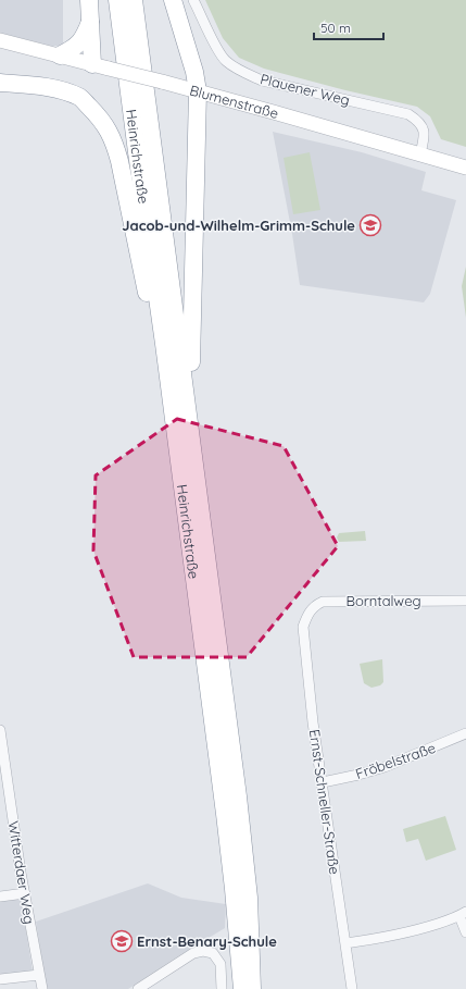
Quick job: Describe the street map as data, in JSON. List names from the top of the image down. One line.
{"streets":{"highway":["Heinrichstraße"],"street":["Plauener Weg","Blumenstraße","Borntalweg","Fröbelstraße","Ernst-Schneller-Straße","Witterdaer Weg"]},"crossings":[["Plauener Weg","Blumenstraße"],["Borntalweg","Ernst-Schneller-Straße"],["Fröbelstraße","Ernst-Schneller-Straße"]],"places":{"school or university":["Jacob-und-Wilhelm-Grimm-Schule","Ernst-Benary-Schule"]},"scale_bar":"50 m"}
